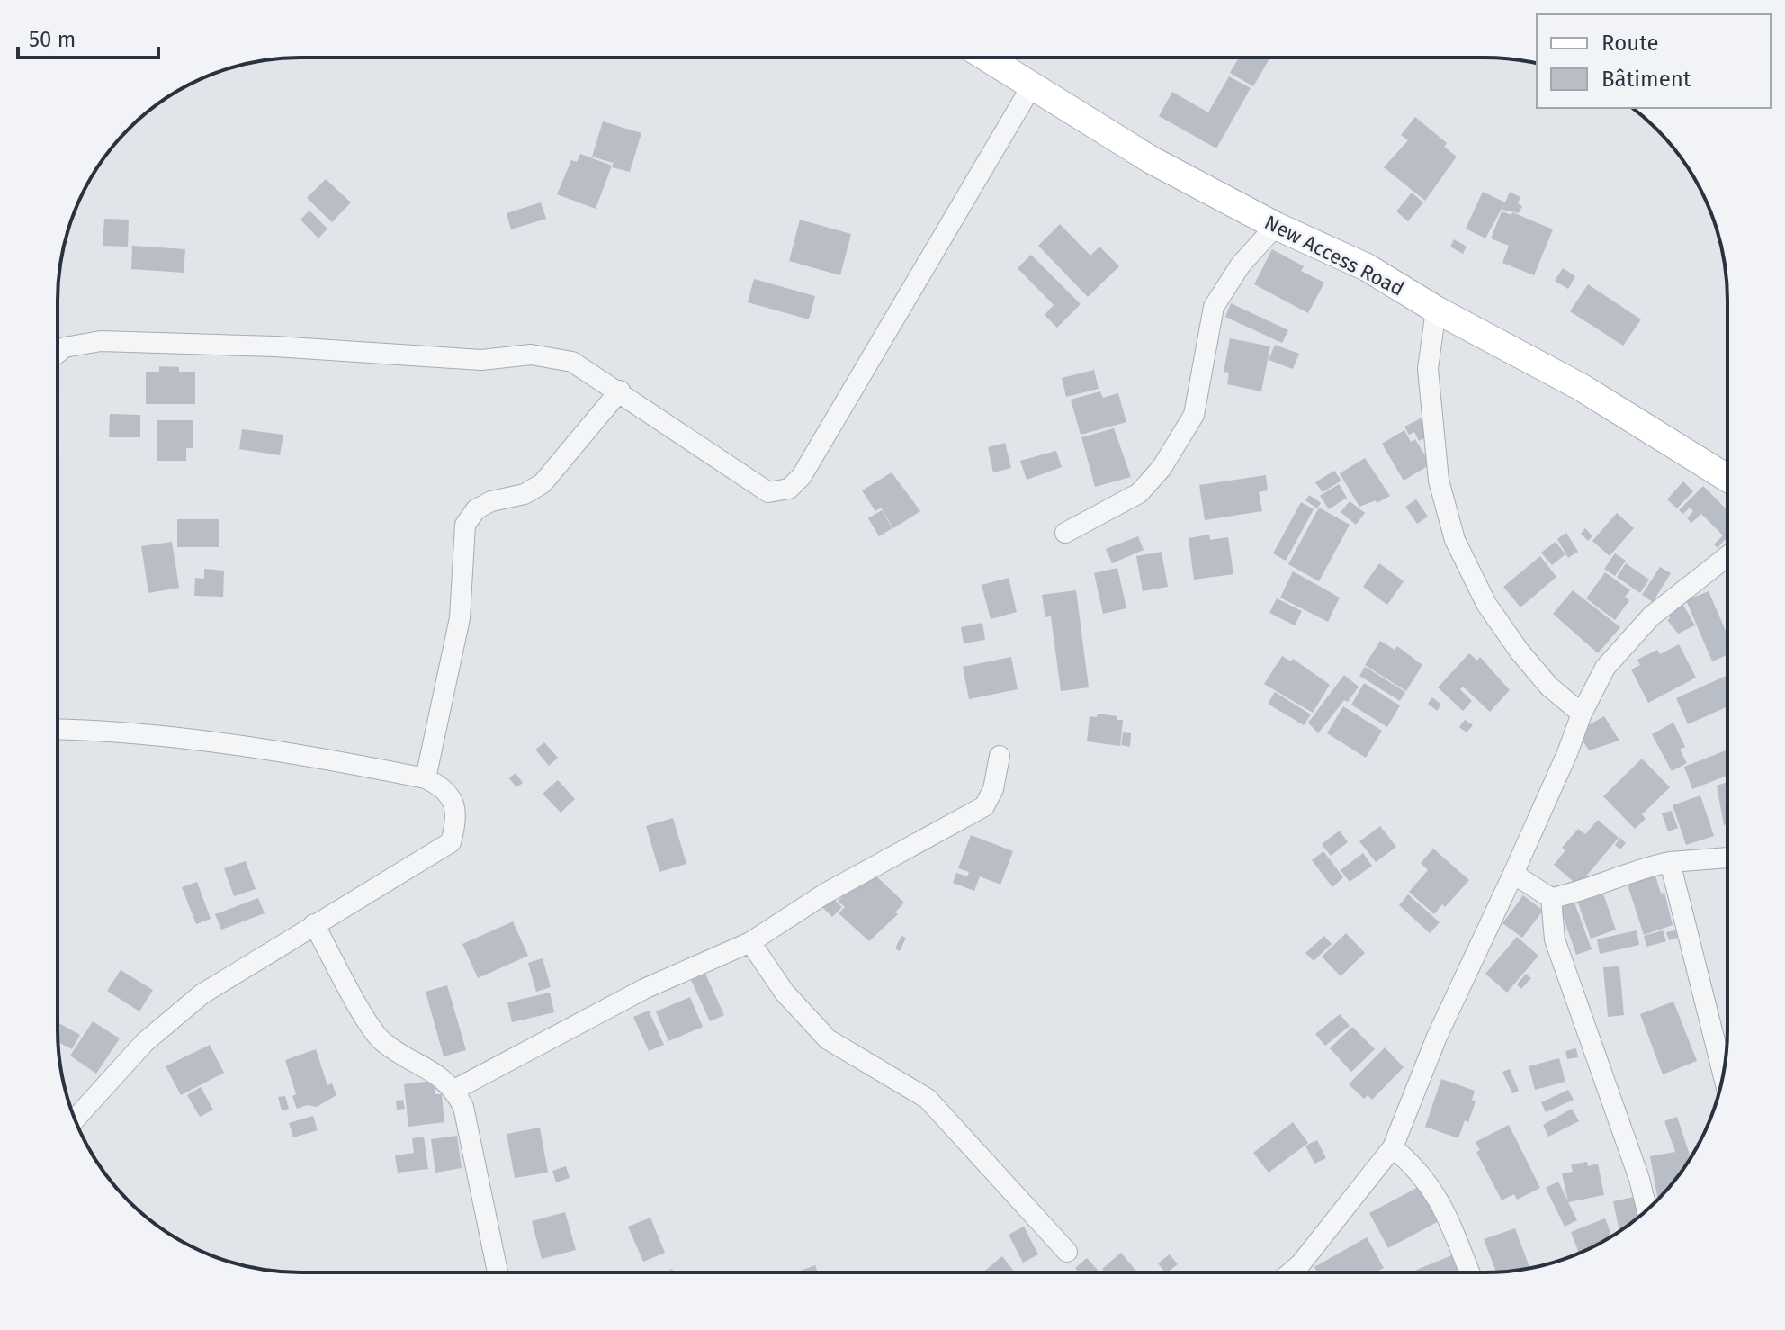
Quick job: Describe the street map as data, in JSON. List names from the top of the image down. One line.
{"streets":{"main road":["New Access Road"]},"legend":["Route","Bâtiment"],"scale_bar":"50 m"}
